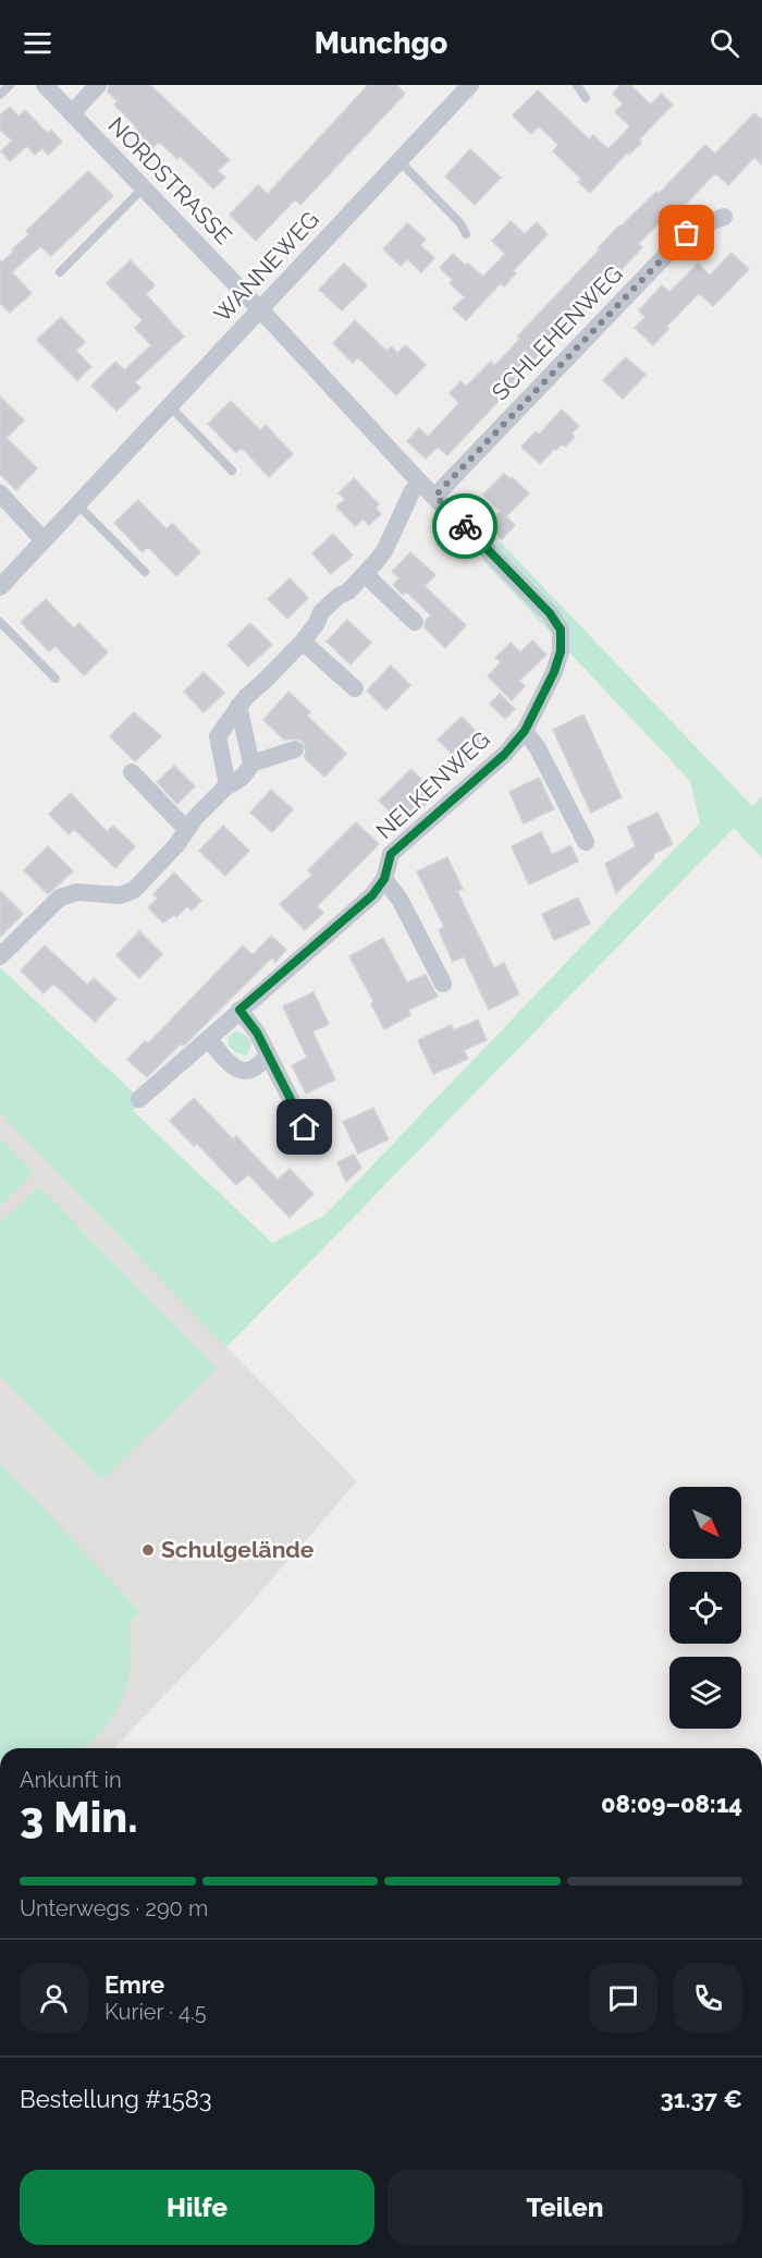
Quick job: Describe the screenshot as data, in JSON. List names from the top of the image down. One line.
{"streets":{"street":["NORDSTRASSE","WANNEWEG","SCHLEHENWEG","NELKENWEG"]},"crossings":[["NORDSTRASSE","WANNEWEG"],["NORDSTRASSE","SCHLEHENWEG"],["NORDSTRASSE","NELKENWEG"]],"places":["Schulgelände"],"north":"bottom right","page":{"header":"Munchgo","heading":["3 Min.","Ankunft in","08:09–08:14"],"panel":["Emre","Kurier · 4.5","Bestellung #1583","31.37 €"],"bar":"Unterwegs · 290 m","buttons":["Hilfe","Teilen"]}}
